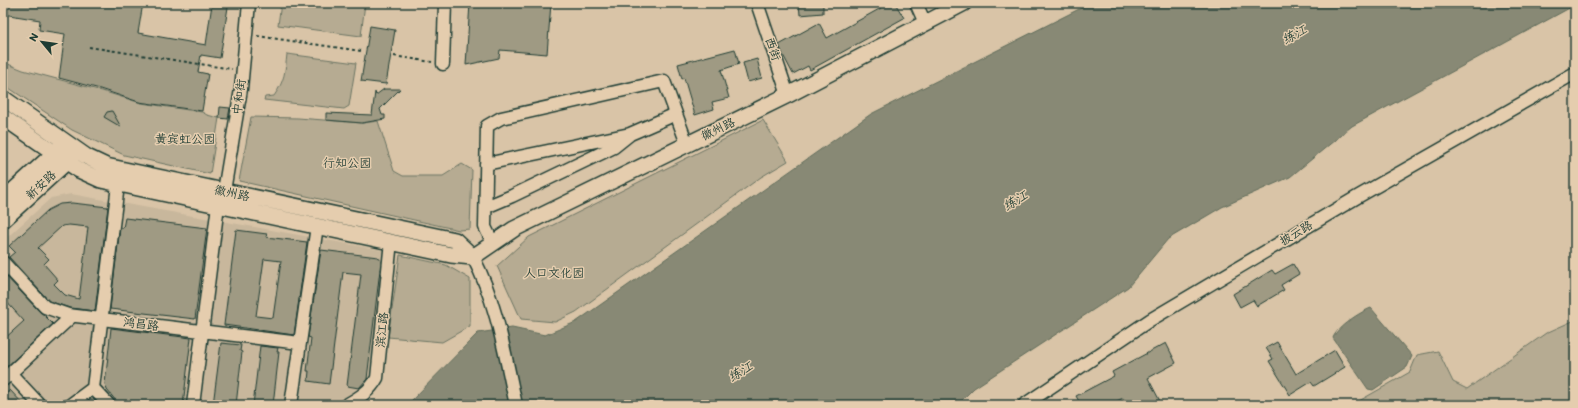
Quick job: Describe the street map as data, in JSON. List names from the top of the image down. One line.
{"streets":{"main road":["徽州路","新安路"],"street":["西街","中和街","披云路","鸿昌路","滨江路"]},"crossings":[["西街","徽州路"],["中和街","徽州路"],["徽州路","新安路"],["徽州路","滨江路"]],"water":["练江"],"parks":["黄宾虹公园","行知公园","人口文化园"],"north":"top left"}
